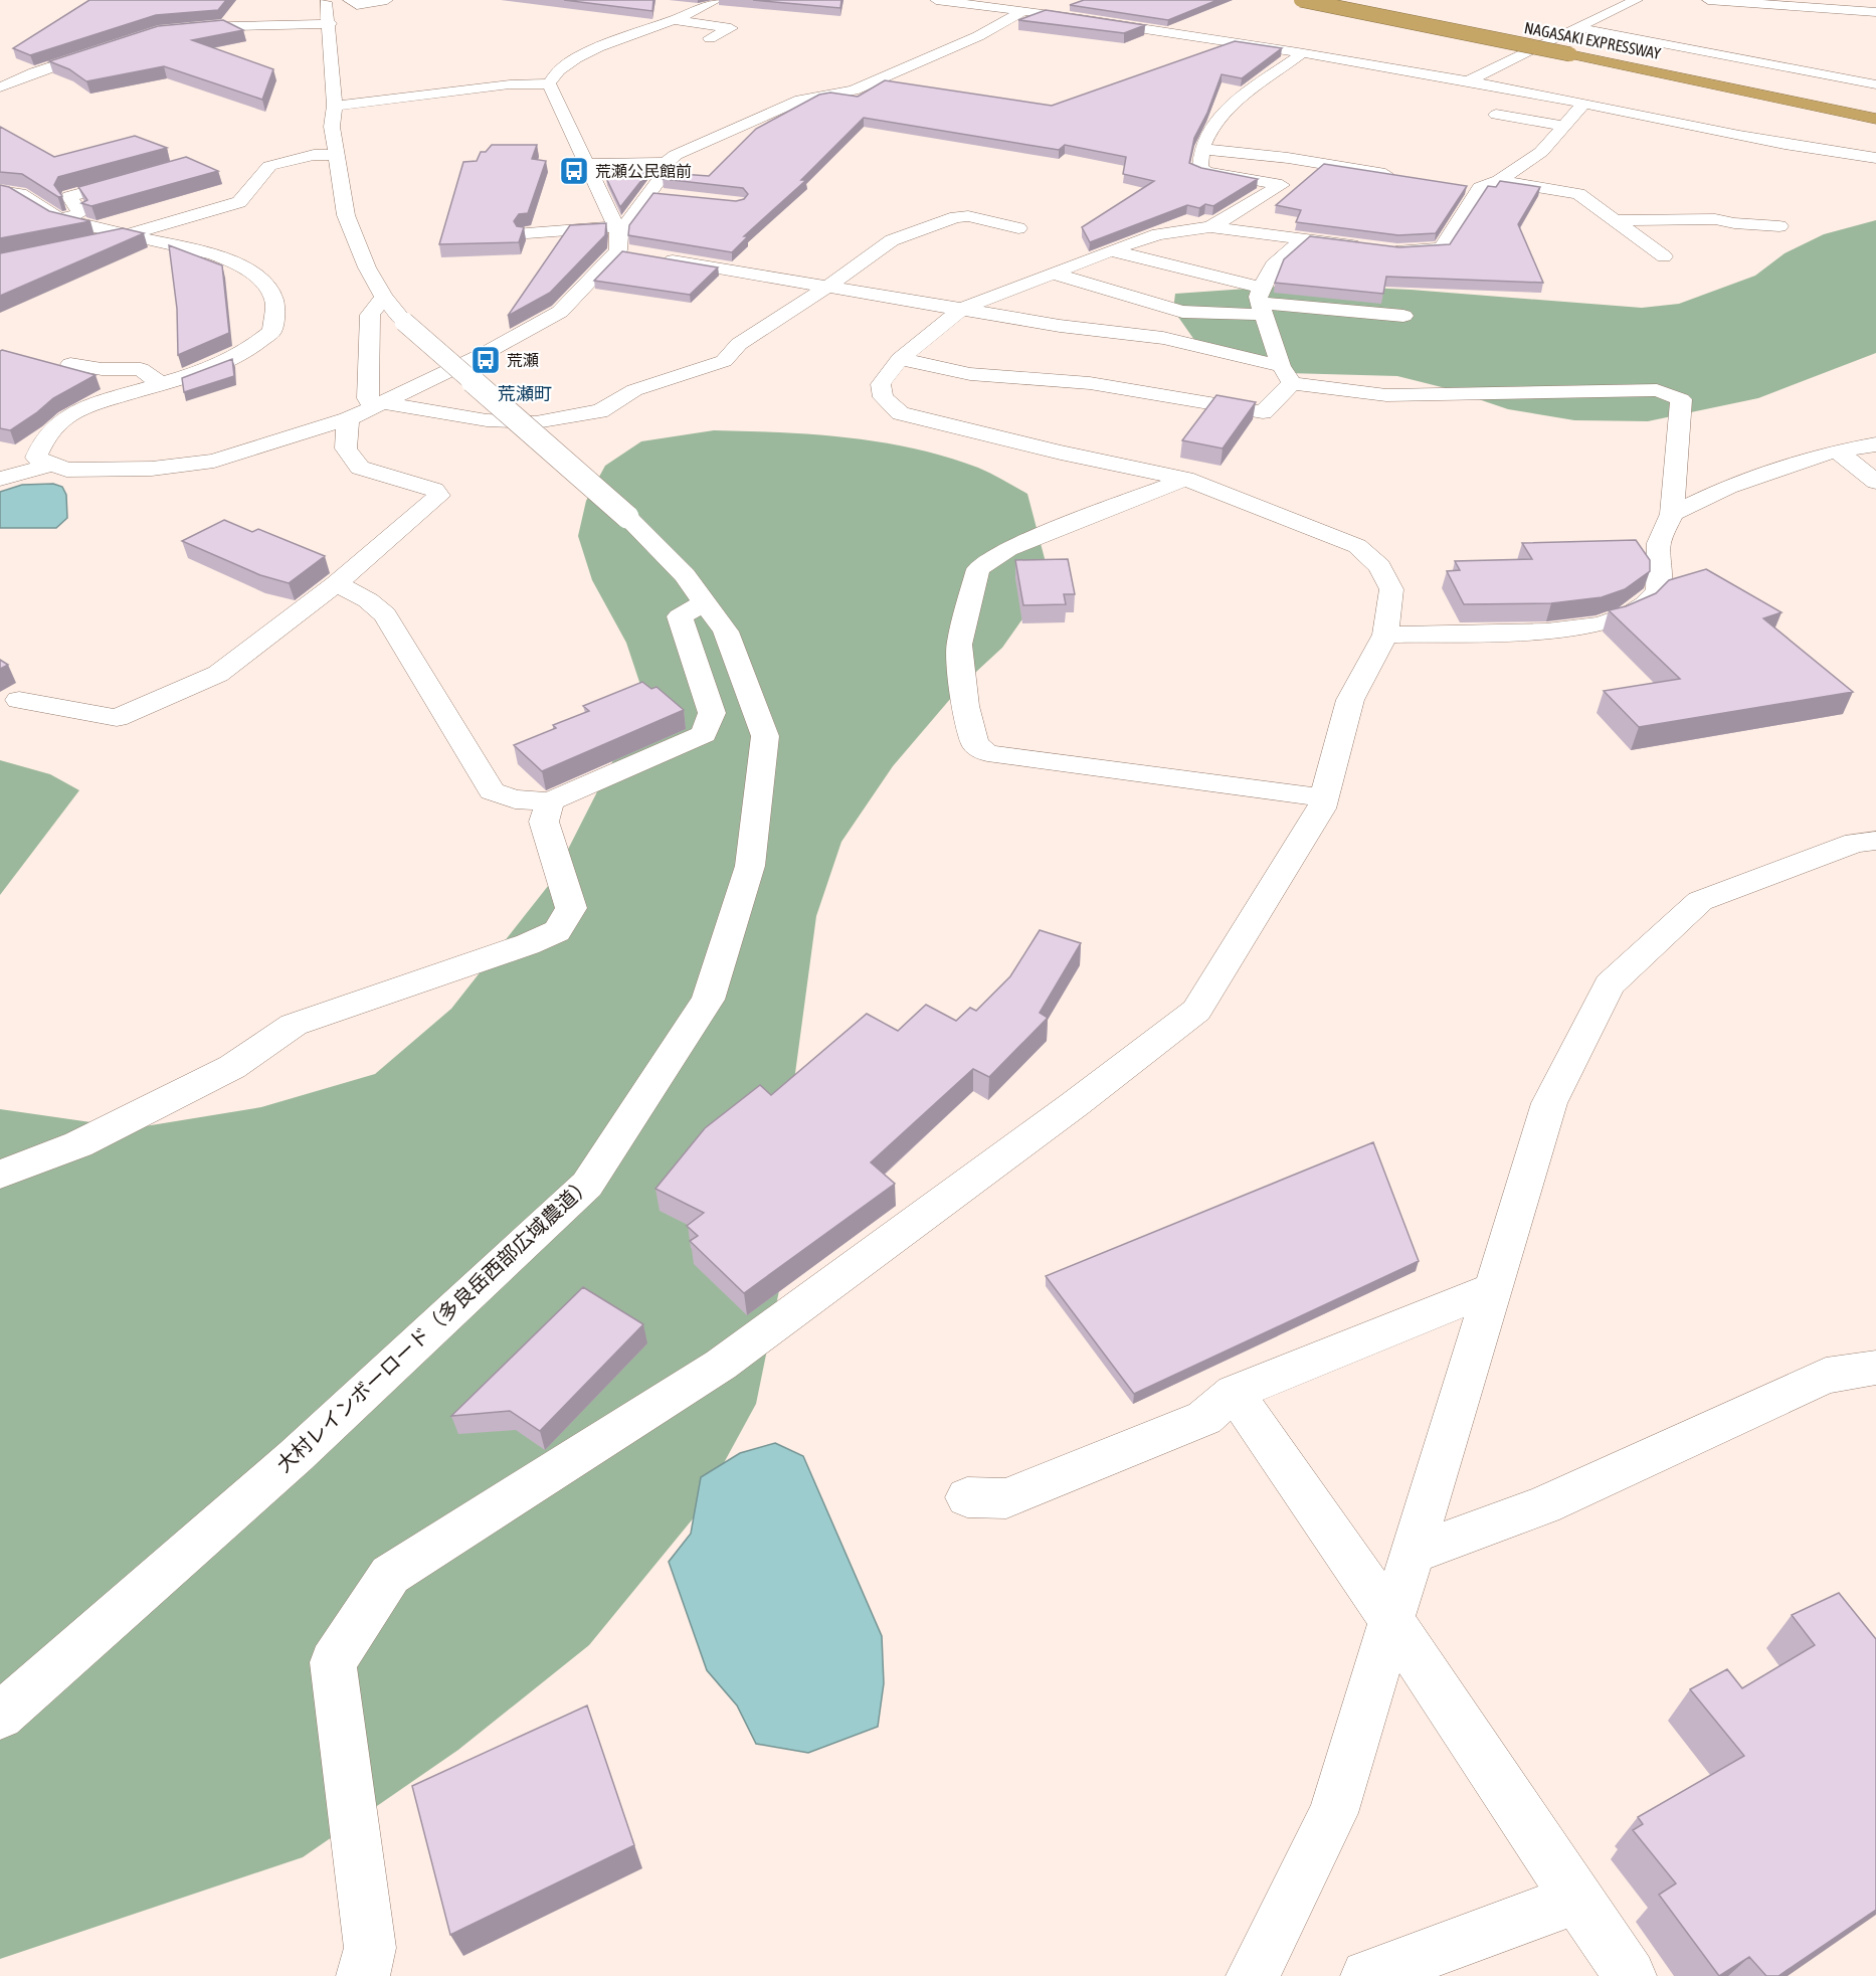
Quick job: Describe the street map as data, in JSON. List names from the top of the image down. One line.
{"streets":{"highway":["NAGASAKI EXPRESSWAY"],"street":["大村レインボーロード（多良岳西部広域農道）"]},"districts":["荒瀬町"],"places":{"bus stop":["荒瀬公民館前","荒瀬"]}}
